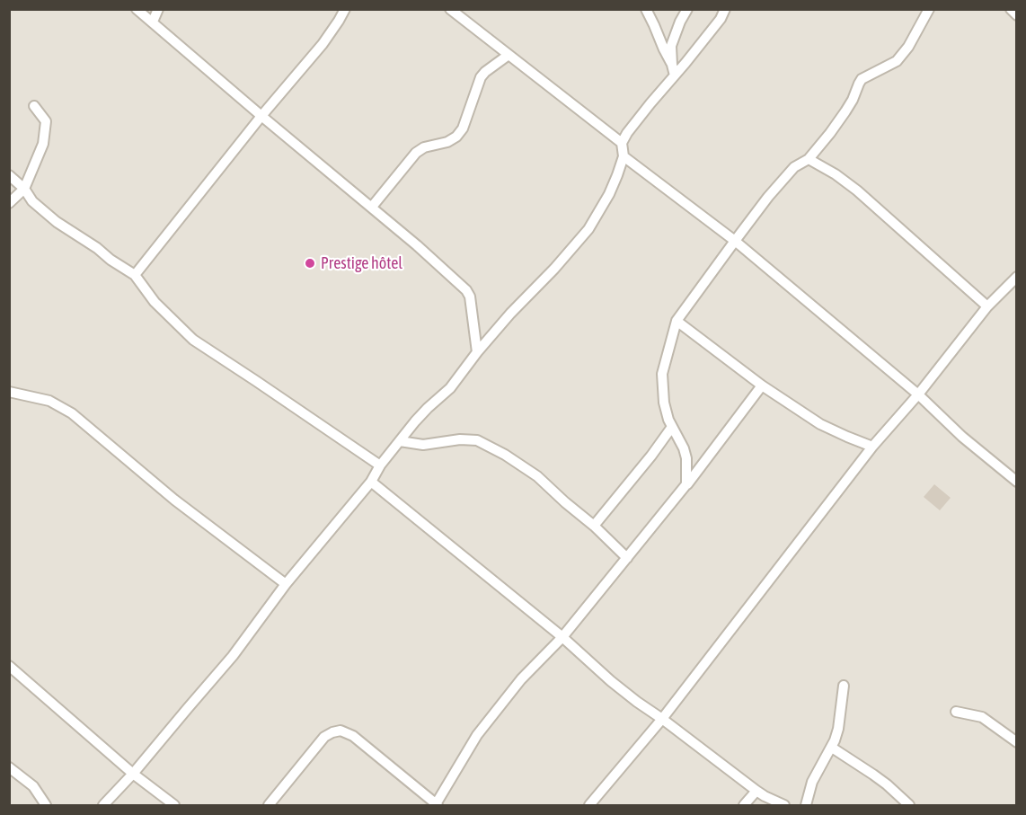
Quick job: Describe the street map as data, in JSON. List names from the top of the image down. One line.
{"places":["Prestige hôtel"]}
